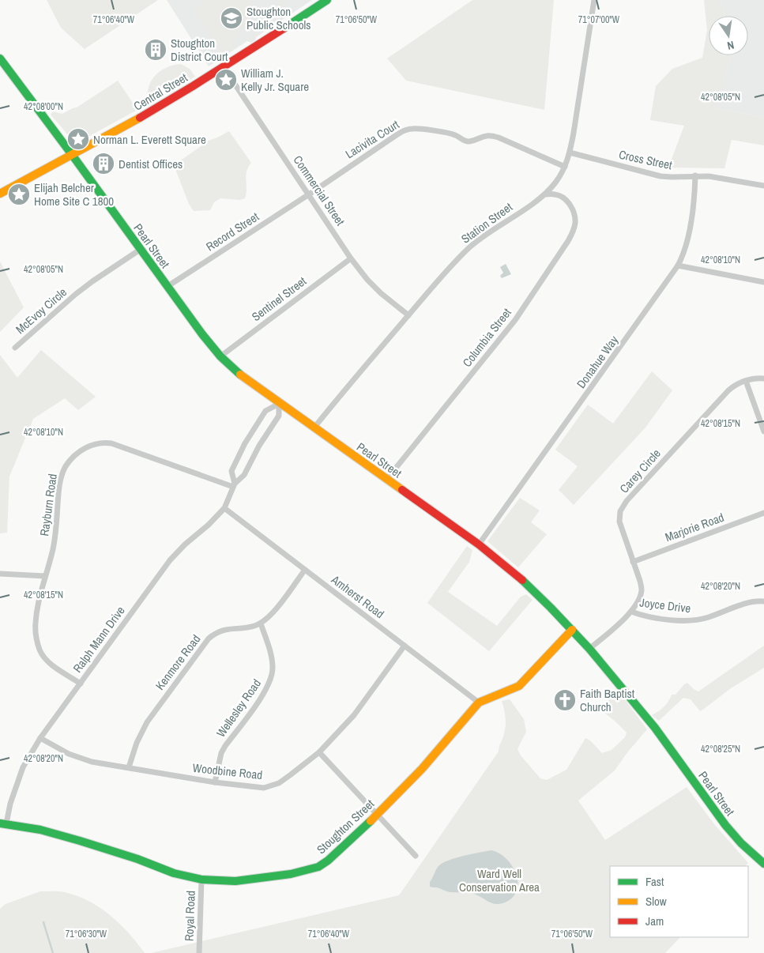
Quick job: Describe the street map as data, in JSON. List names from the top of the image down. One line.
{"streets":{"main road":["Central Street","Pearl Street","Stoughton Street"],"street":["Lacivita Court","Cross Street","Commercial Street","Station Street","Record Street","Sentinel Street","McEvoy Circle","Columbia Street","Donahue Way","Carey Circle","Rayburn Road","Marjorie Road","Amherst Road","Joyce Drive","Ralph Mann Drive","Kenmore Road","Wellesley Road","Woodbine Road","Royal Road"]},"crossings":[["Central Street","Commercial Street"],["Central Street","Pearl Street"],["Lacivita Court","Commercial Street"],["Lacivita Court","Station Street"],["Lacivita Court","Record Street"],["Cross Street","Station Street"],["Cross Street","Donahue Way"],["Commercial Street","Station Street"],["Commercial Street","Record Street"],["Commercial Street","Sentinel Street"],["Station Street","Pearl Street"],["Station Street","Columbia Street"],["Record Street","Pearl Street"],["Pearl Street","Sentinel Street"],["Pearl Street","McEvoy Circle"],["Pearl Street","Columbia Street"],["Pearl Street","Donahue Way"],["Pearl Street","Carey Circle"],["Pearl Street","Ralph Mann Drive"],["Pearl Street","Stoughton Street"],["Carey Circle","Marjorie Road"],["Carey Circle","Joyce Drive"],["Rayburn Road","Ralph Mann Drive"],["Amherst Road","Ralph Mann Drive"],["Amherst Road","Woodbine Road"],["Amherst Road","Stoughton Street"],["Ralph Mann Drive","Woodbine Road"],["Ralph Mann Drive","Stoughton Street"],["Kenmore Road","Wellesley Road"],["Kenmore Road","Woodbine Road"],["Wellesley Road","Woodbine Road"],["Stoughton Street","Royal Road"]],"parks":["Ward Well Conservation Area"],"places":{"school or university":["Stoughton Public Schools"],"building":["Stoughton District Court","Dentist Offices"],"place":["William J. Kelly Jr. Square","Norman L. Everett Square","Elijah Belcher Home Site C 1800"],"church":["Faith Baptist Church"]},"legend":["Fast","Slow","Jam"],"north":"bottom","coordinates":["71°06'40\"W","71°06'50\"W","71°07'00\"W","42°08'05\"N","42°08'00\"N","42°08'10\"N","42°08'15\"N","42°08'20\"N","42°08'25\"N","71°06'30\"W"]}
